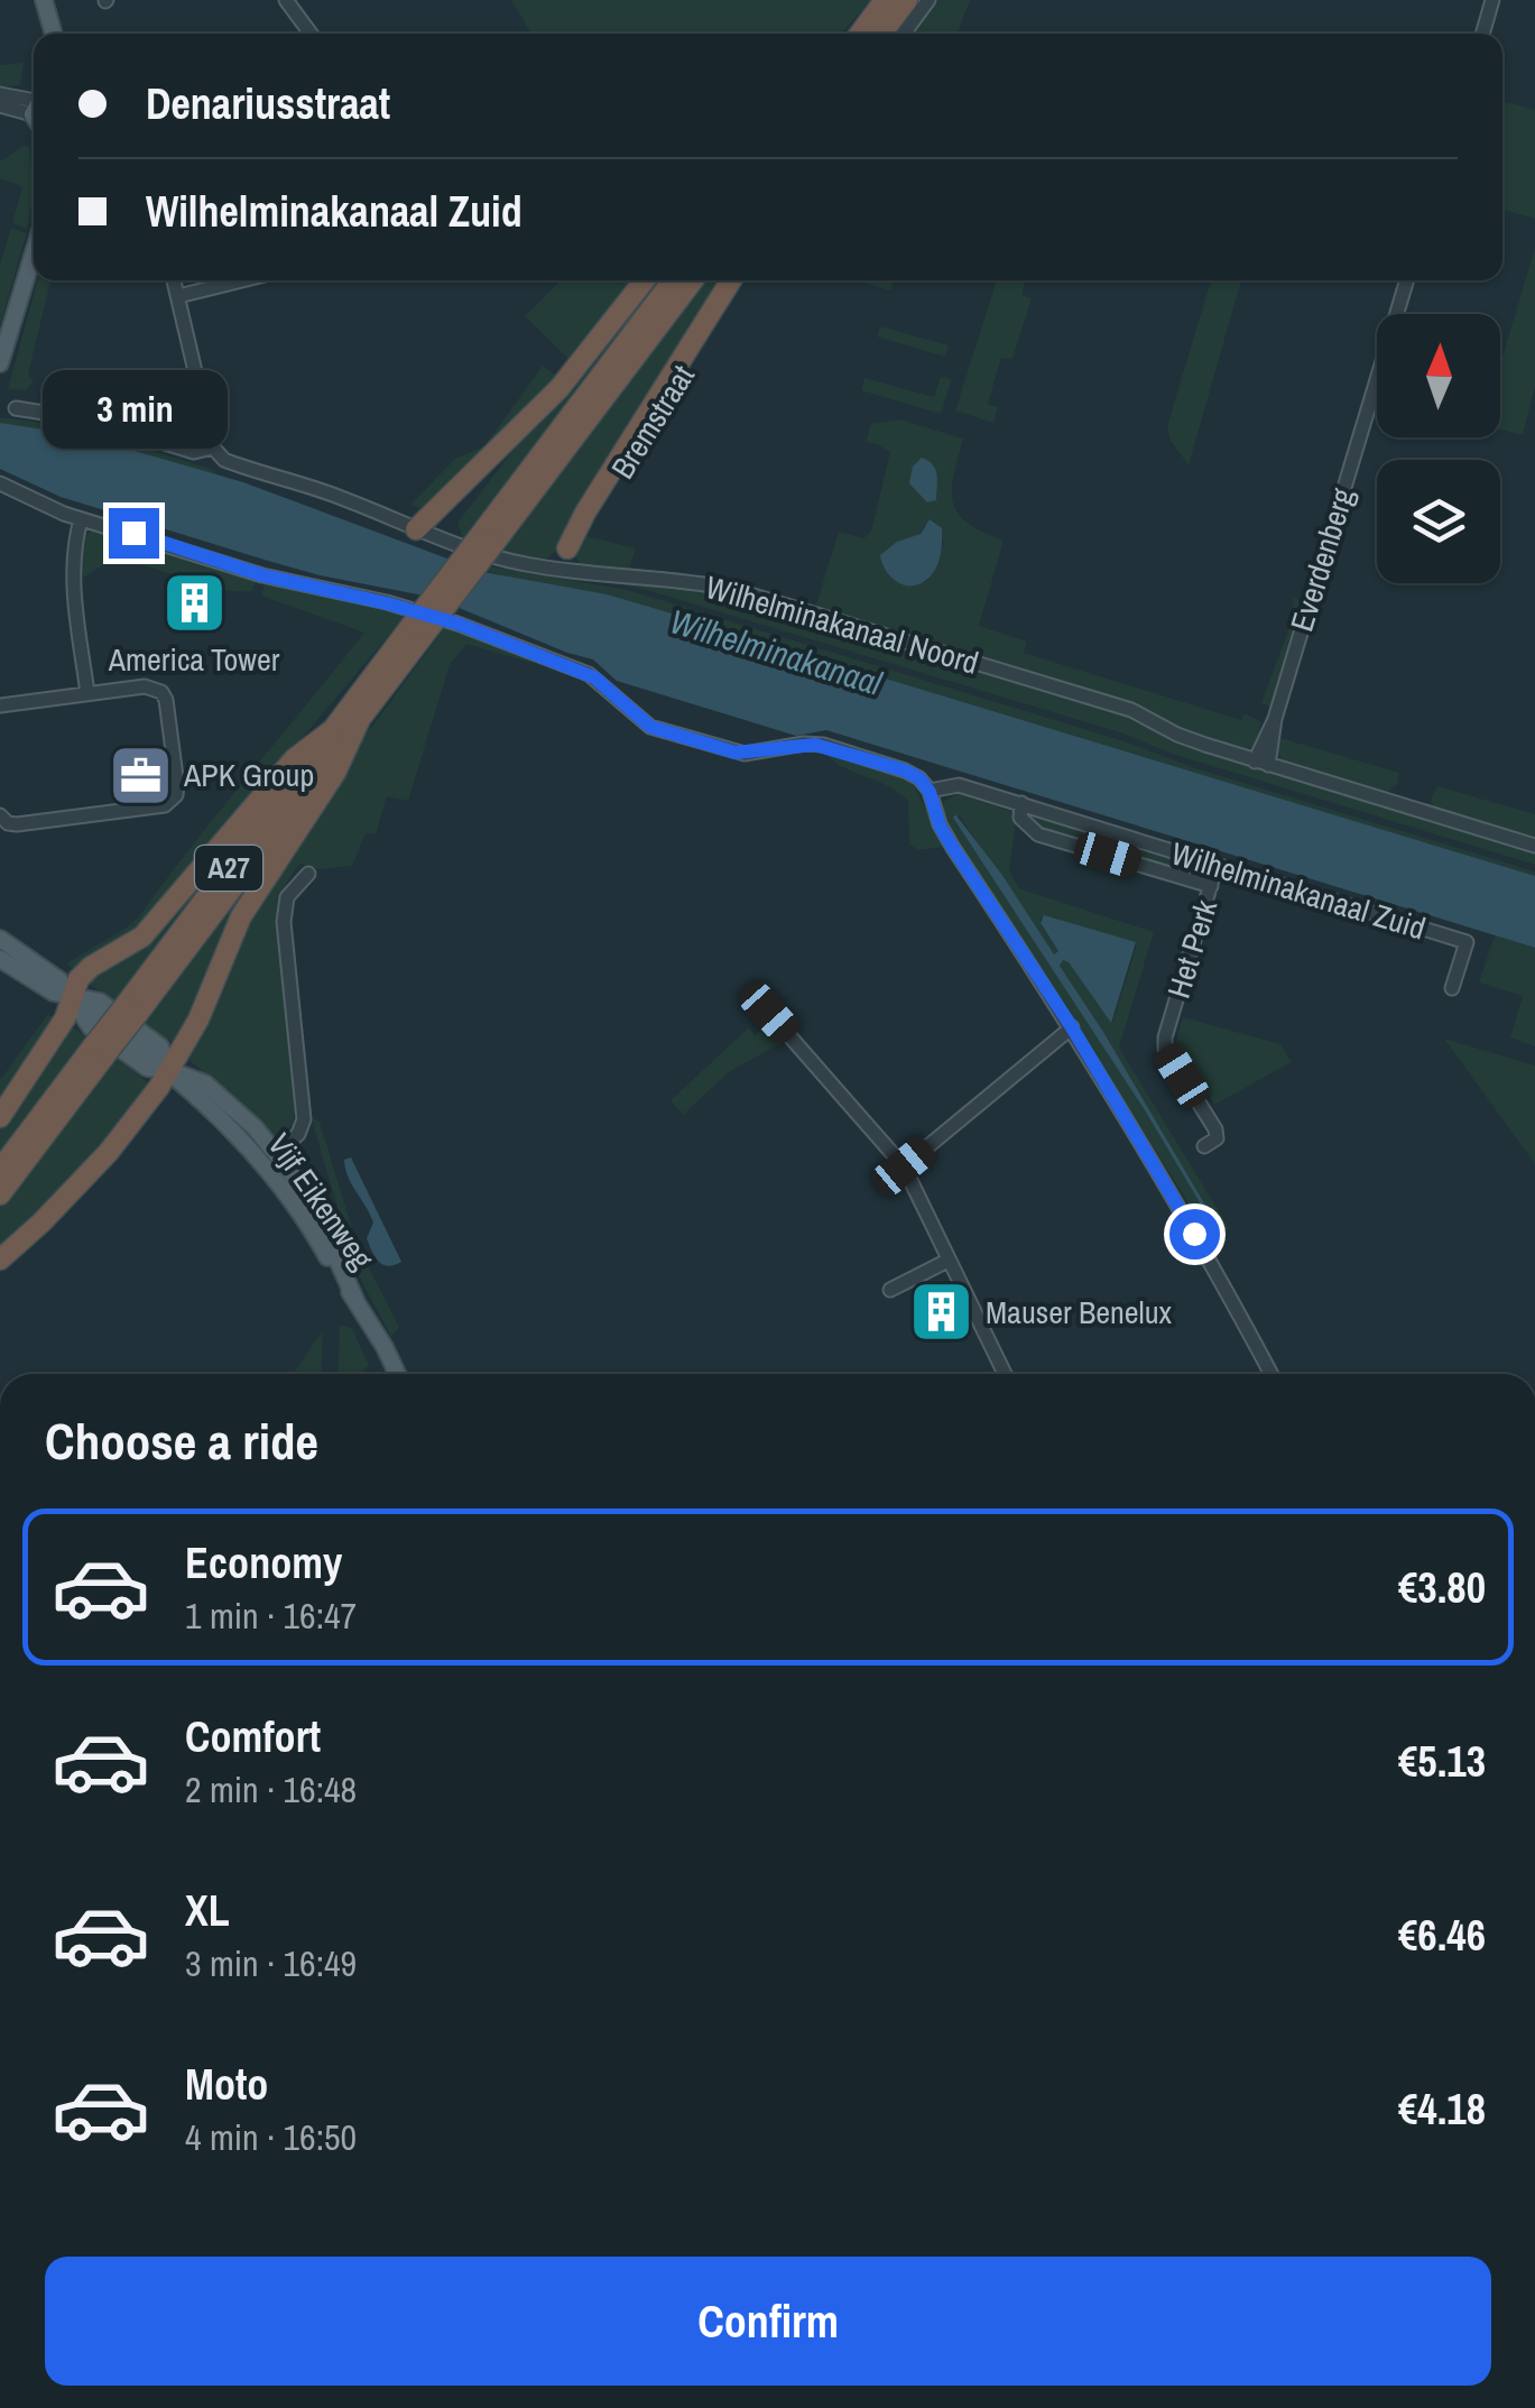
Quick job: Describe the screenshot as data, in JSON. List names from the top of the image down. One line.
{"streets":{"highway":["A27"],"main road":["Vijf Eikenweg"],"street":["Bremstraat","Everdenberg","Wilhelminakanaal Noord","Wilhelminakanaal Zuid","Het Perk"]},"crossings":[["Bremstraat","Wilhelminakanaal Noord"],["Everdenberg","Wilhelminakanaal Noord"],["A27","Vijf Eikenweg"],["Wilhelminakanaal Zuid","Het Perk"]],"water":["Wilhelminakanaal"],"places":{"building":["America Tower","Mauser Benelux"],"office":["APK Group"]},"north":"top","page":{"banner":["Denariusstraat","Wilhelminakanaal Zuid"],"bubble":"3 min","heading":"Choose a ride","list":[{"name":"Economy","note":"1 min · 16:47","value":"€3.80"},{"name":"Comfort","note":"2 min · 16:48","value":"€5.13"},{"name":"XL","note":"3 min · 16:49","value":"€6.46"},{"name":"Moto","note":"4 min · 16:50","value":"€4.18"}],"buttons":"Confirm"}}
